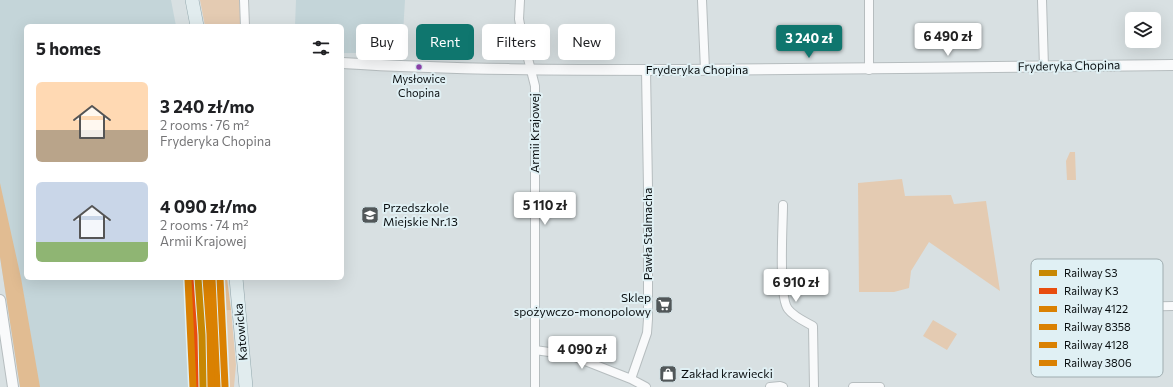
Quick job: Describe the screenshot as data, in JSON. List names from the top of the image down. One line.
{"streets":{"main road":["Katowicka"],"street":["Fryderyka Chopina","Armii Krajowej","Pawła Stalmacha"]},"crossings":[["Fryderyka Chopina","Armii Krajowej"],["Fryderyka Chopina","Pawła Stalmacha"]],"places":{"other":["Mysłowice Chopina"],"school or university":["Przedszkole Miejskie Nr.13"],"supermarket":["Sklep spożywczo-monopolowy"],"shop":["Zakład krawiecki"]},"lines":["rail line S3","rail line K3","rail line 4122","rail line 8358","rail line 4128","rail line 3806"],"legend":["Railway S3","Railway K3","Railway 4122","Railway 8358","Railway 4128","Railway 3806"],"page":{"price":["6 490 zł","3 240 zł","5 110 zł","6 910 zł","4 090 zł"],"chip":["Buy","Rent","Filters","New"],"heading":"5 homes","list":[{"name":"3 240 zł/mo","note":"2 rooms · 76 m² · Fryderyka Chopina"},{"name":"4 090 zł/mo","note":"2 rooms · 74 m² · Armii Krajowej"}]}}
